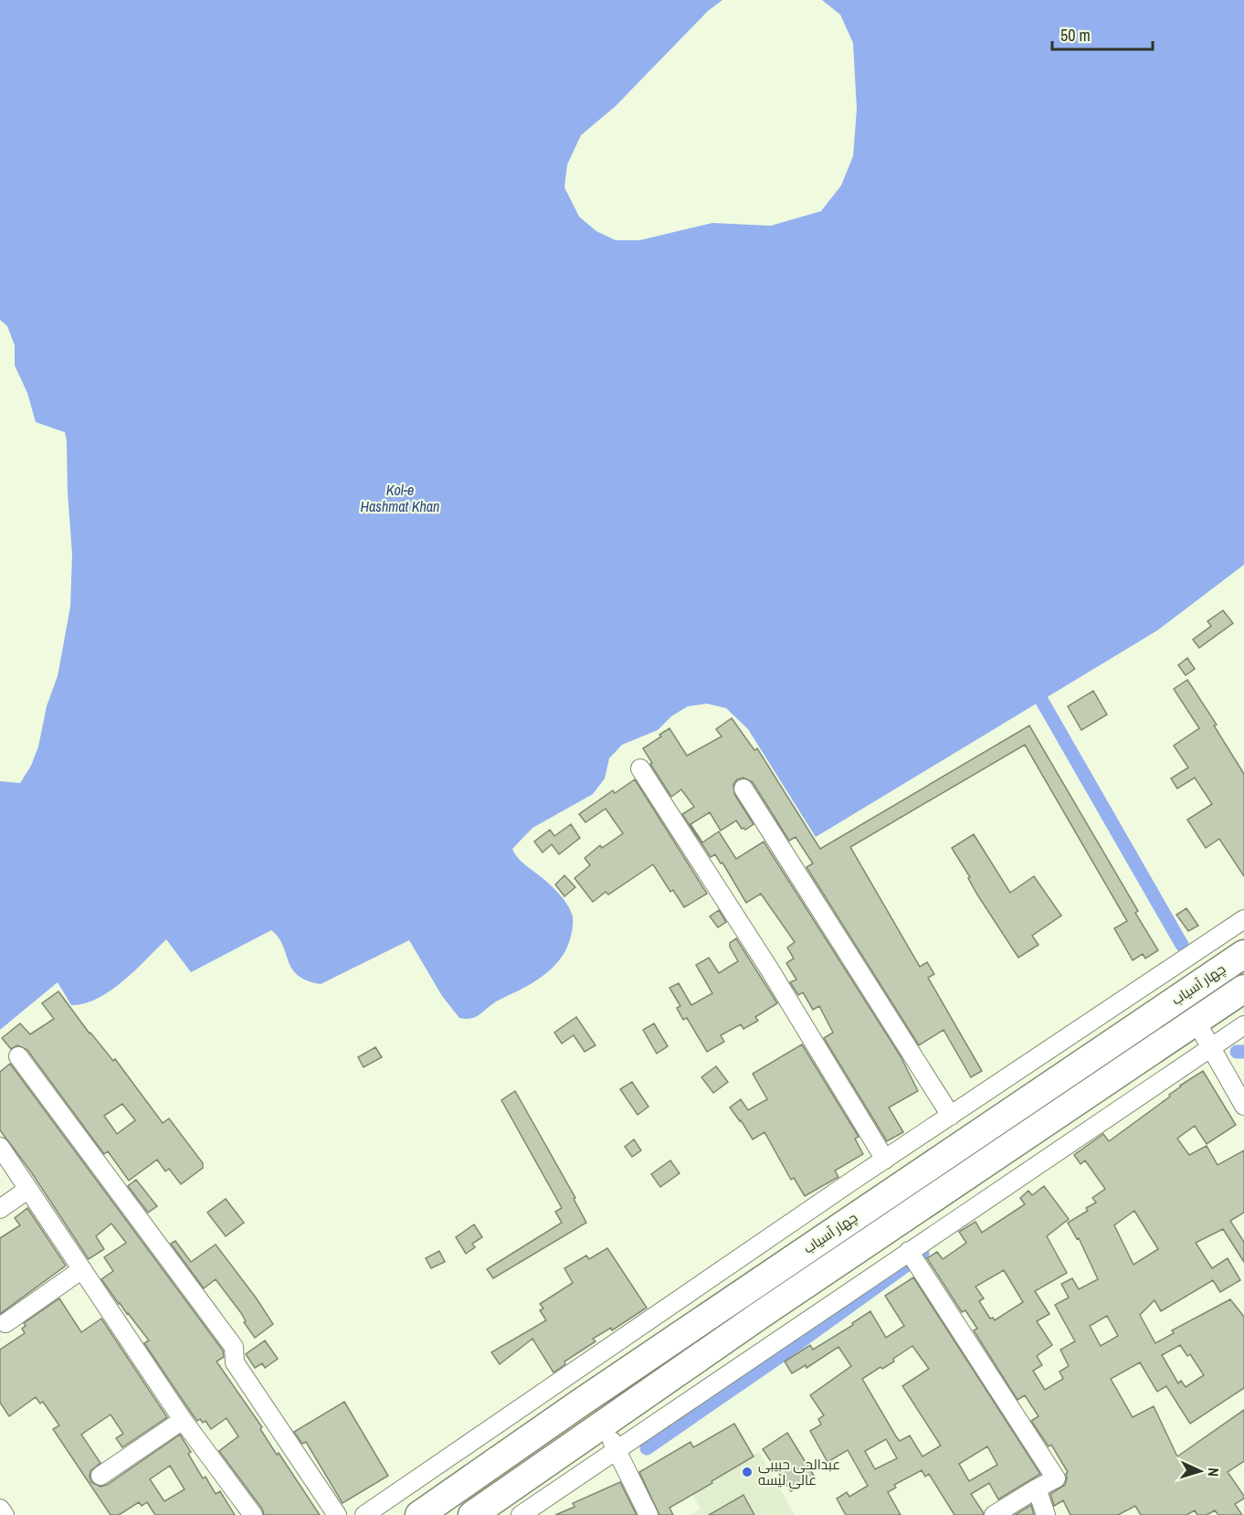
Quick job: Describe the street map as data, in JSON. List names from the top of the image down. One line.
{"streets":{"highway":["چهار آسیاب"]},"water":["Kol-e Hashmat Khan"],"places":["عبدالحی حبیبی عالی لیسه"],"scale_bar":"50 m","north":"right"}
